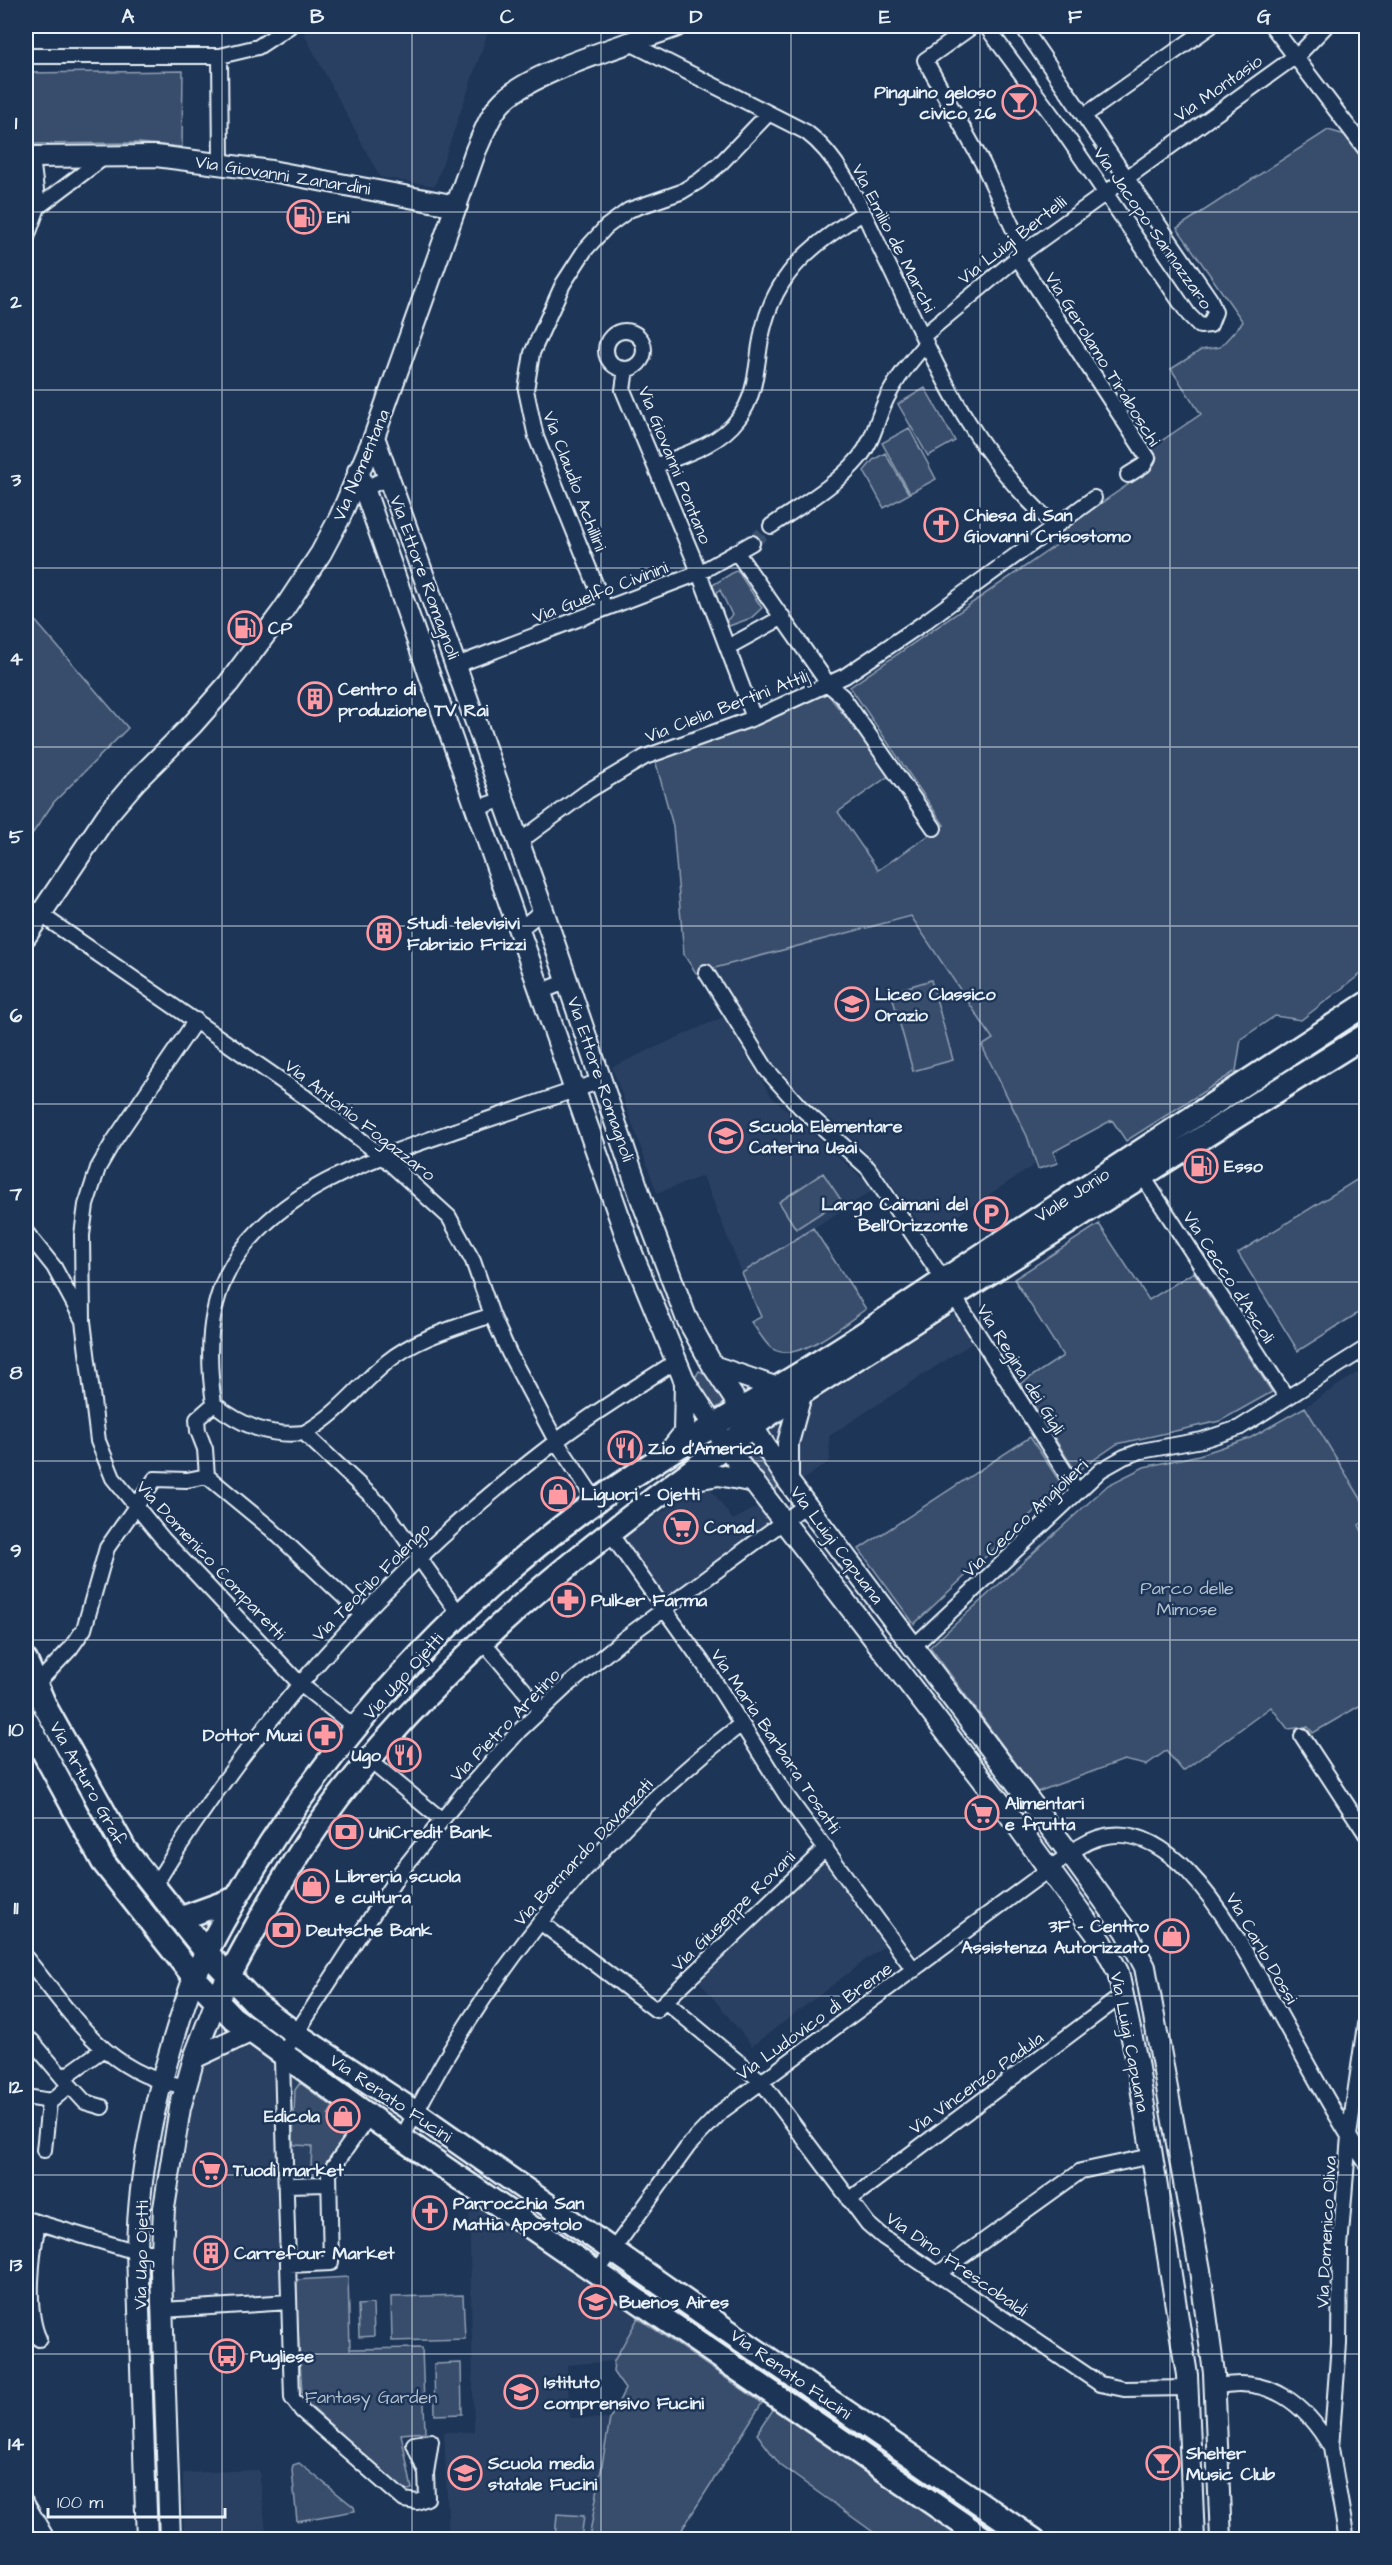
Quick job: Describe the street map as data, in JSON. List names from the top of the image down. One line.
{"streets":{"main road":["Viale Jonio","Via Ugo Ojetti","Via Arturo Graf","Via Renato Fucini"],"street":["Via Montasio","Via Giovanni Zanardini","Via Jacopo Sannazzaro","Via Emilio de Marchi","Via Luigi Bertelli","Via Gerolamo Tiraboschi","Via Nomentana","Via Giovanni Pontano","Via Claudio Achillini","Via Ettore Romagnoli","Via Guelfo Civinini","Via Clelia Bertini Attilj","Via Antonio Fogazzaro","Via Cecco d'Ascoli","Via Regina dei Gigli","Via Cecco Angiolieri","Via Luigi Capuana","Via Domenico Comparetti","Via Teofilo Folengo","Via Pietro Aretino","Via Maria Barbara Tosatti","Via Bernardo Davanzati","Via Giuseppe Rovani","Via Carlo Dossi","Via Ludovico di Breme","Via Vincenzo Padula","Via Domenico Oliva","Via Dino Frescobaldi"]},"crossings":[["Via Montasio","Via Jacopo Sannazzaro"],["Via Montasio","Via Luigi Bertelli"],["Via Giovanni Zanardini","Via Nomentana"],["Via Jacopo Sannazzaro","Via Luigi Bertelli"],["Via Emilio de Marchi","Via Luigi Bertelli"],["Via Emilio de Marchi","Via Nomentana"],["Via Emilio de Marchi","Via Claudio Achillini"],["Via Emilio de Marchi","Via Clelia Bertini Attilj"],["Via Luigi Bertelli","Via Gerolamo Tiraboschi"],["Via Nomentana","Via Ettore Romagnoli"],["Via Nomentana","Via Antonio Fogazzaro"],["Via Giovanni Pontano","Via Guelfo Civinini"],["Via Giovanni Pontano","Via Clelia Bertini Attilj"],["Via Claudio Achillini","Via Guelfo Civinini"],["Via Ettore Romagnoli","Via Guelfo Civinini"],["Via Ettore Romagnoli","Via Clelia Bertini Attilj"],["Via Ettore Romagnoli","Viale Jonio"],["Via Ettore Romagnoli","Via Luigi Capuana"],["Via Ettore Romagnoli","Via Teofilo Folengo"],["Via Ettore Romagnoli","Via Ugo Ojetti"],["Via Antonio Fogazzaro","Via Domenico Comparetti"],["Via Antonio Fogazzaro","Via Teofilo Folengo"],["Via Antonio Fogazzaro","Via Ugo Ojetti"],["Viale Jonio","Via Cecco d'Ascoli"],["Viale Jonio","Via Regina dei Gigli"],["Viale Jonio","Via Ugo Ojetti"],["Via Cecco d'Ascoli","Via Cecco Angiolieri"],["Via Regina dei Gigli","Via Cecco Angiolieri"],["Via Cecco Angiolieri","Via Luigi Capuana"],["Via Luigi Capuana","Via Pietro Aretino"],["Via Luigi Capuana","Via Carlo Dossi"],["Via Luigi Capuana","Via Ludovico di Breme"],["Via Luigi Capuana","Via Vincenzo Padula"],["Via Luigi Capuana","Via Dino Frescobaldi"],["Via Domenico Comparetti","Via Teofilo Folengo"],["Via Domenico Comparetti","Via Ugo Ojetti"],["Via Teofilo Folengo","Via Arturo Graf"],["Via Ugo Ojetti","Via Maria Barbara Tosatti"],["Via Ugo Ojetti","Via Arturo Graf"],["Via Ugo Ojetti","Via Renato Fucini"],["Via Pietro Aretino","Via Maria Barbara Tosatti"],["Via Pietro Aretino","Via Renato Fucini"],["Via Maria Barbara Tosatti","Via Bernardo Davanzati"],["Via Maria Barbara Tosatti","Via Giuseppe Rovani"],["Via Maria Barbara Tosatti","Via Ludovico di Breme"],["Via Arturo Graf","Via Renato Fucini"],["Via Bernardo Davanzati","Via Renato Fucini"],["Via Bernardo Davanzati","Via Dino Frescobaldi"],["Via Giuseppe Rovani","Via Dino Frescobaldi"],["Via Carlo Dossi","Via Ludovico di Breme"],["Via Carlo Dossi","Via Domenico Oliva"],["Via Ludovico di Breme","Via Renato Fucini"],["Via Ludovico di Breme","Via Dino Frescobaldi"],["Via Vincenzo Padula","Via Dino Frescobaldi"]],"parks":["Parco delle Mimose","Fantasy Garden"],"places":{"bar":["Pinguino geloso civico 26","Shelter Music Club"],"fuel station":["Eni","CP","Esso"],"church":["Chiesa di San Giovanni Crisostomo","Parrocchia San Mattia Apostolo"],"building":["Centro di produzione TV Rai","Studi televisivi Fabrizio Frizzi","Carrefour Market"],"school or university":["Liceo Classico Orazio","Scuola Elementare Caterina Usai","Buenos Aires","Istituto comprensivo Fucini","Scuola media statale Fucini"],"parking":["Largo Caimani del Bell'Orizzonte"],"restaurant":["Zio d'America","Ugo"],"shop":["Liguori - Ojetti","Libreria scuola e cultura","3F - Centro Assistenza Autorizzato","Edicola"],"supermarket":["Conad","Alimentari e frutta","Tuodì market"],"pharmacy":["Pulker Farma","Dottor Muzi"],"bank":["UniCredit Bank","Deutsche Bank"],"bus stop":["Pugliese"]},"scale_bar":"100 m","grid":{"columns":["A","B","C","D","E","F","G"],"rows":["1","2","3","4","5","6","7","8","9","10","11","12","13","14"]}}
